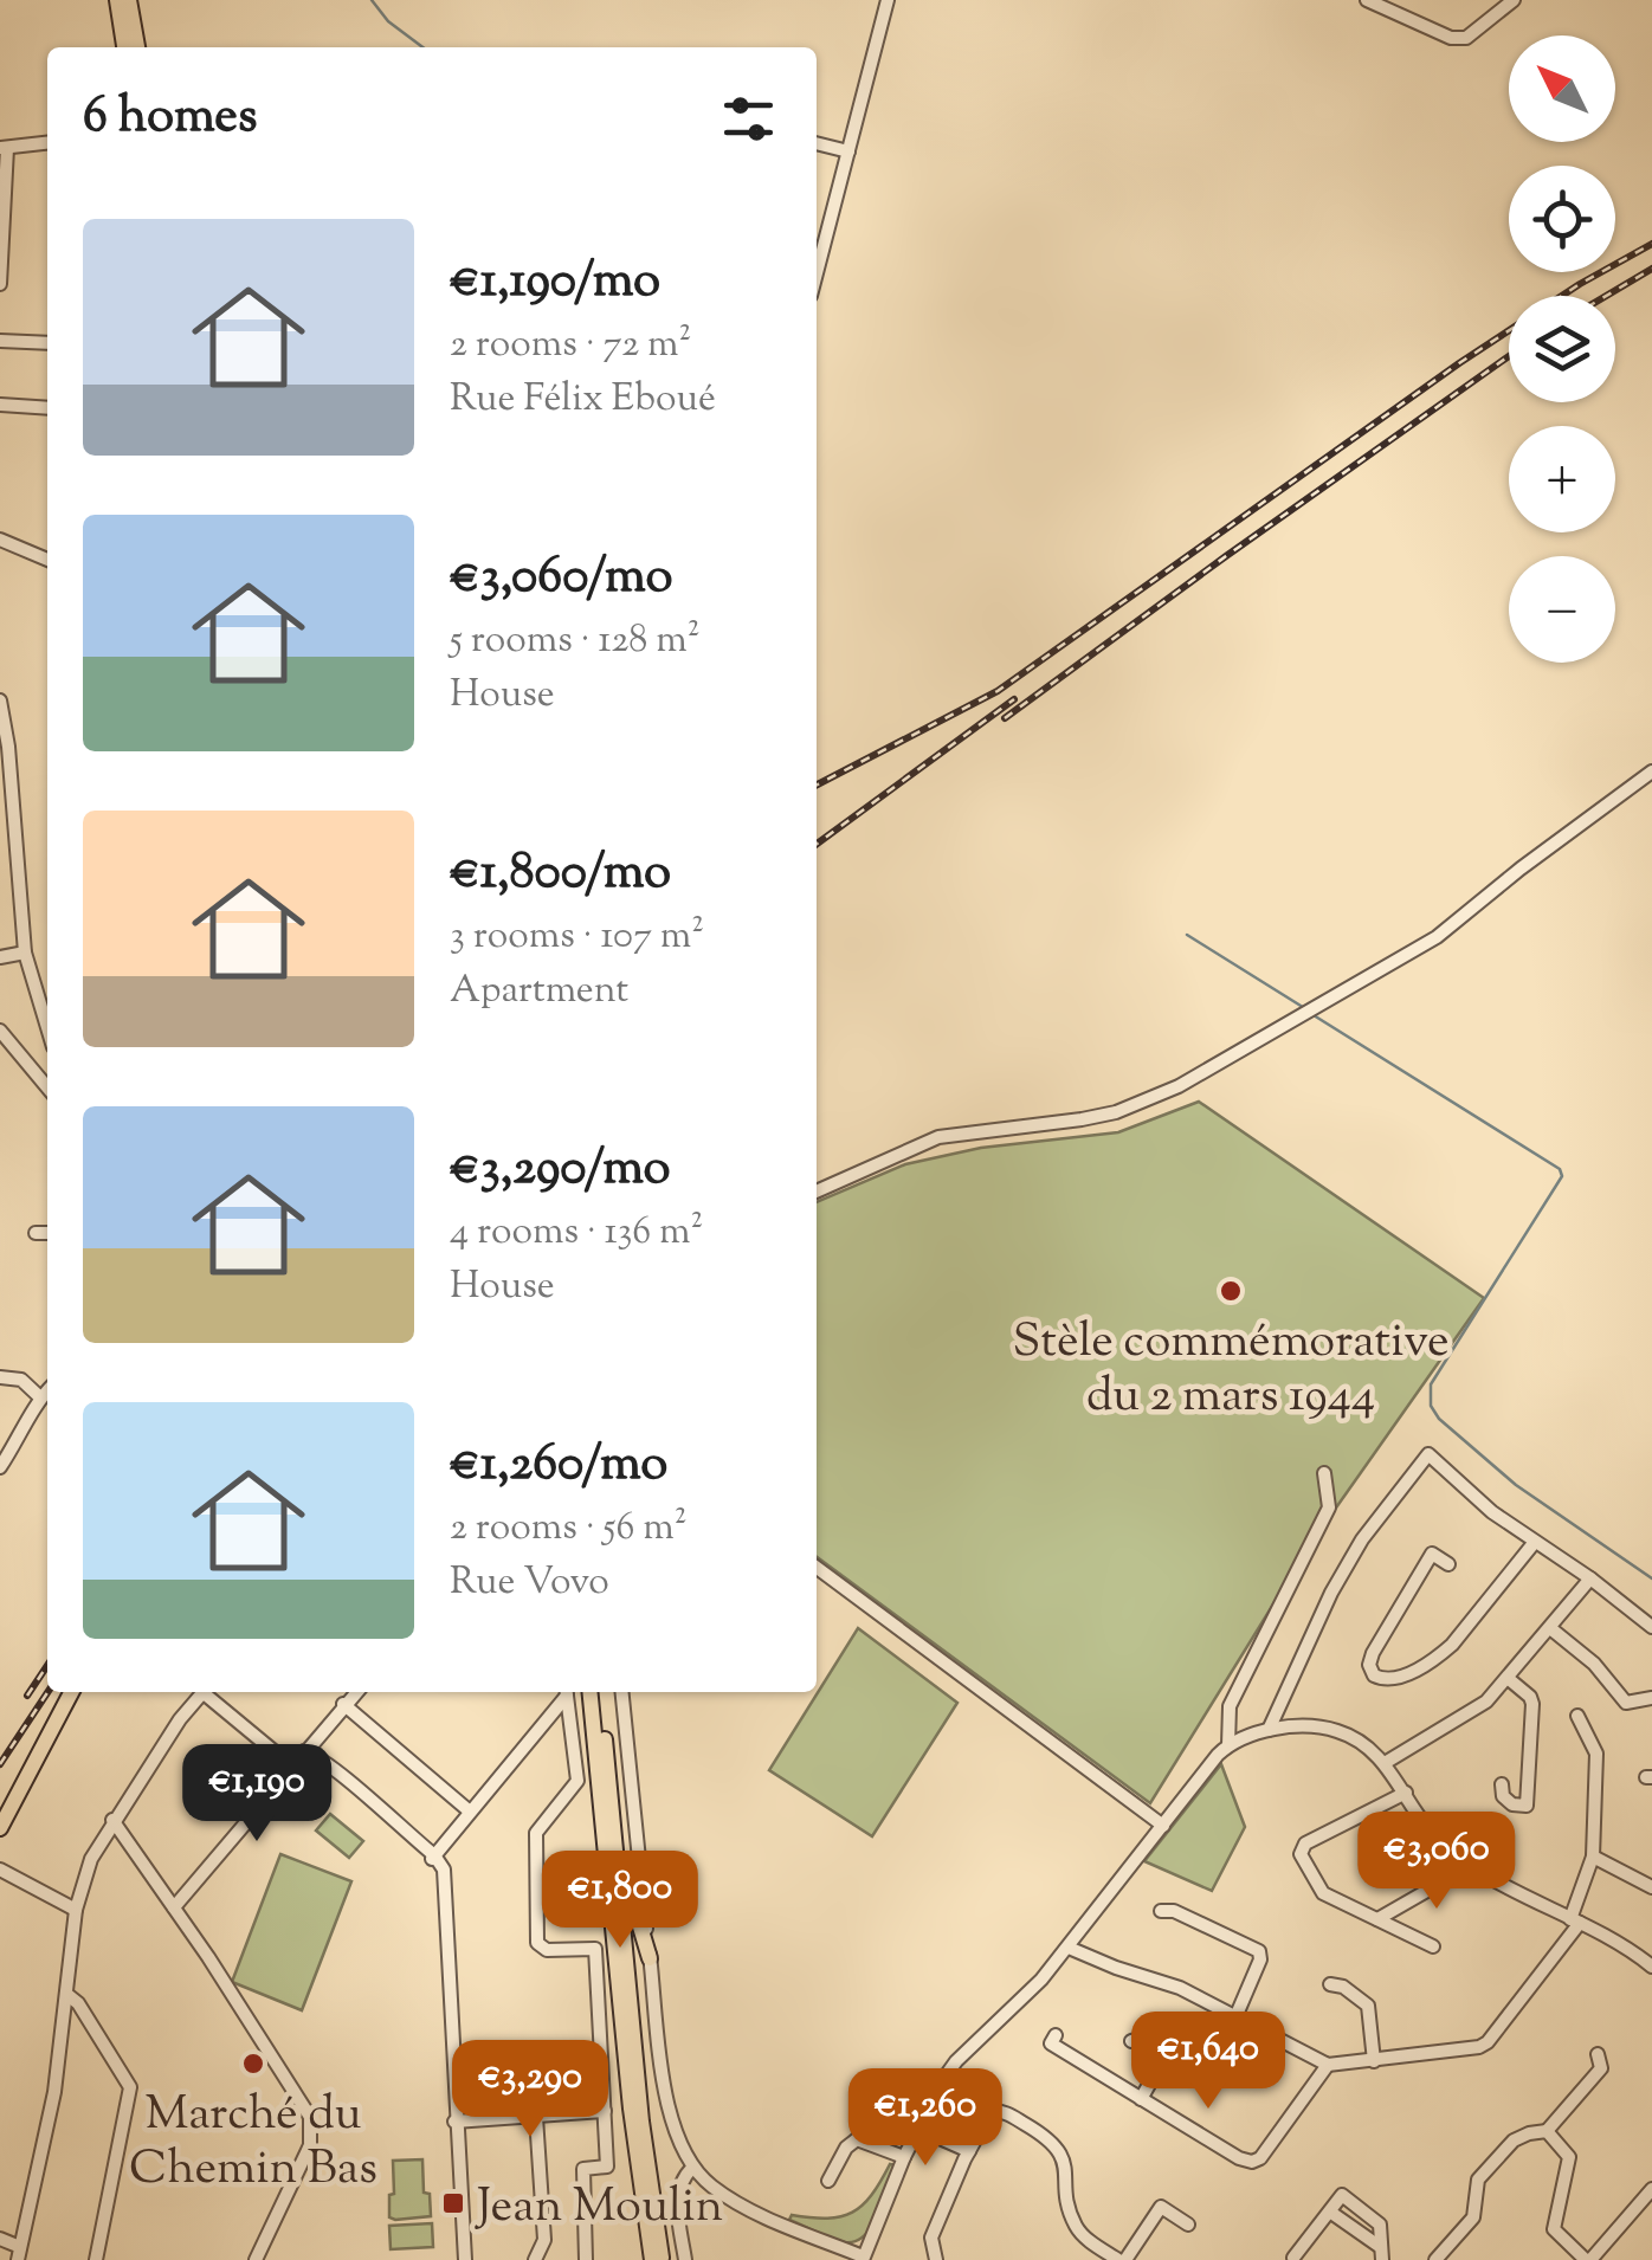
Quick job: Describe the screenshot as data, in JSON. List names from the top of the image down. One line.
{"places":{"other":["Stèle commémorative du 2 mars 1944","Marché du Chemin Bas"],"transit":["Jean Moulin"]},"north":"top left","page":{"map_buttons":["+","−"],"heading":"6 homes","list":[{"name":"€1,190/mo","note":"2 rooms · 72 m² · Rue Félix Eboué"},{"name":"€3,060/mo","note":"5 rooms · 128 m² · House"},{"name":"€1,800/mo","note":"3 rooms · 107 m² · Apartment"},{"name":"€3,290/mo","note":"4 rooms · 136 m² · House"},{"name":"€1,260/mo","note":"2 rooms · 56 m² · Rue Vovo"}],"price":["€1,190","€3,060","€1,800","€1,640","€3,290","€1,260"]}}
